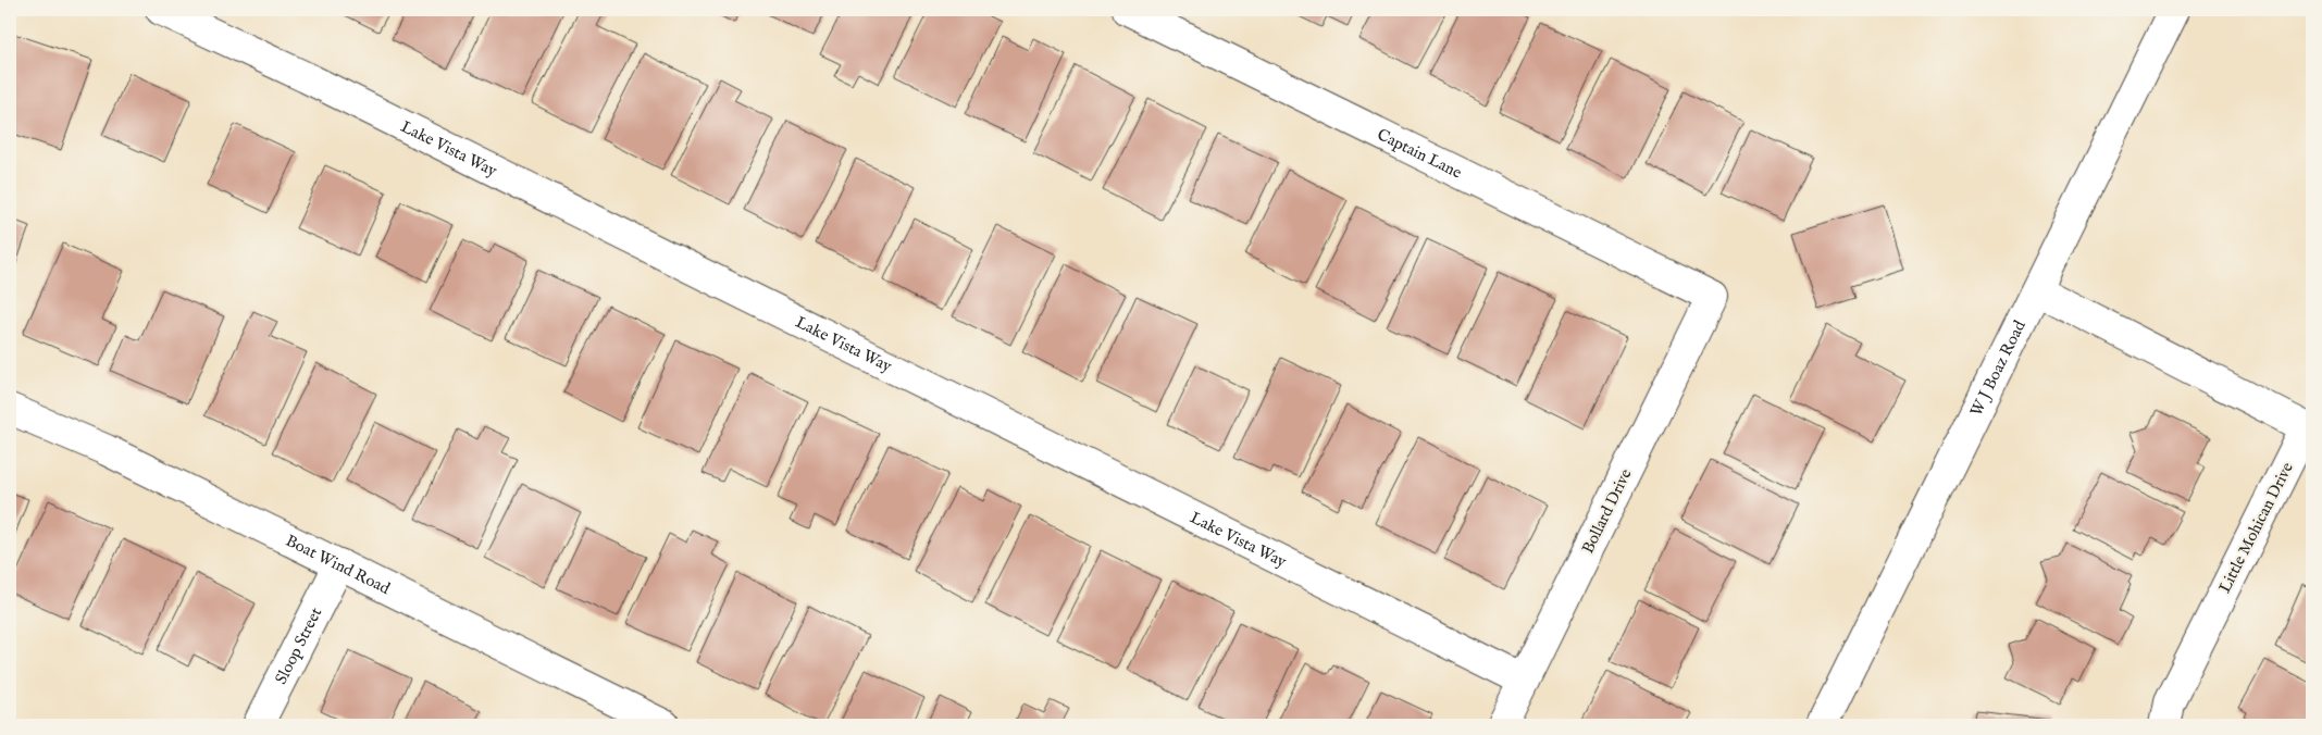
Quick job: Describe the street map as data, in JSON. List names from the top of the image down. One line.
{"streets":{"street":["Lake Vista Way","Captain Lane","W J Boaz Road","Bollard Drive","Little Mohican Drive","Boat Wind Road","Sloop Street"]},"crossings":[["Lake Vista Way","Bollard Drive"],["Captain Lane","Bollard Drive"],["W J Boaz Road","Little Mohican Drive"],["Boat Wind Road","Sloop Street"]]}
